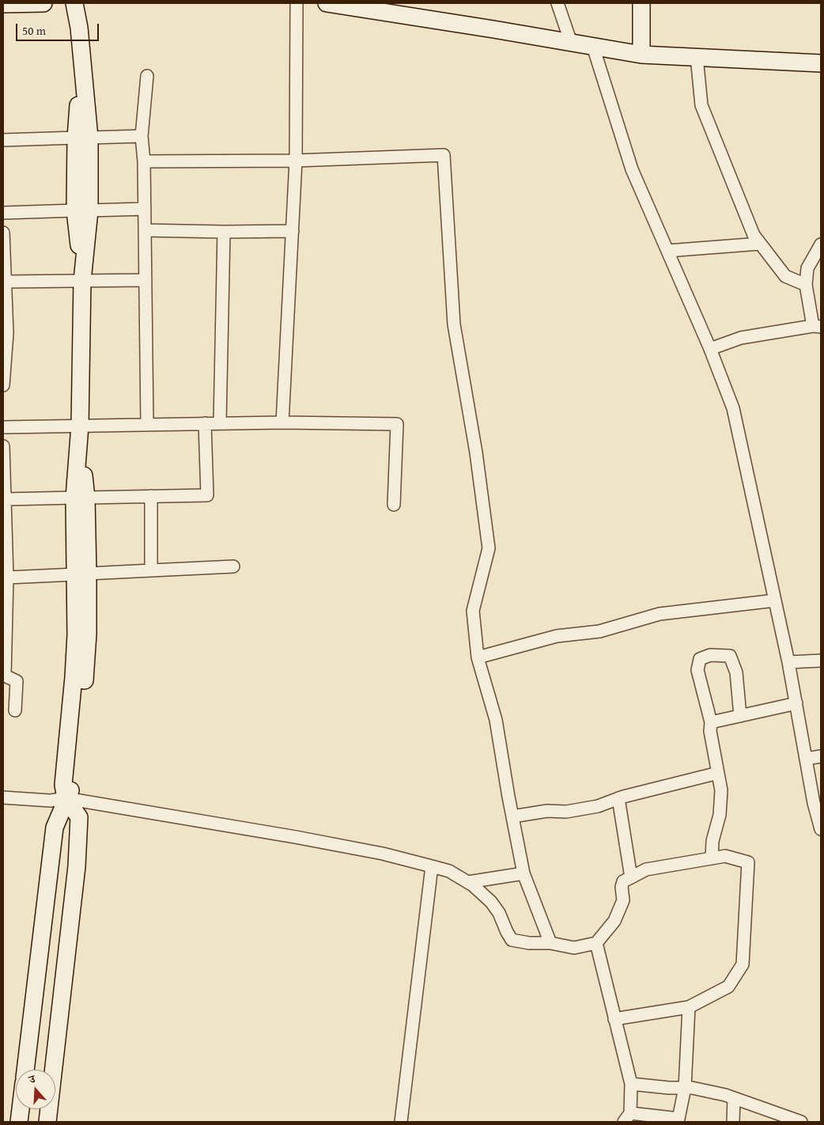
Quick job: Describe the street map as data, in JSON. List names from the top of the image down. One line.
{"scale_bar":"50 m","north":"top"}
